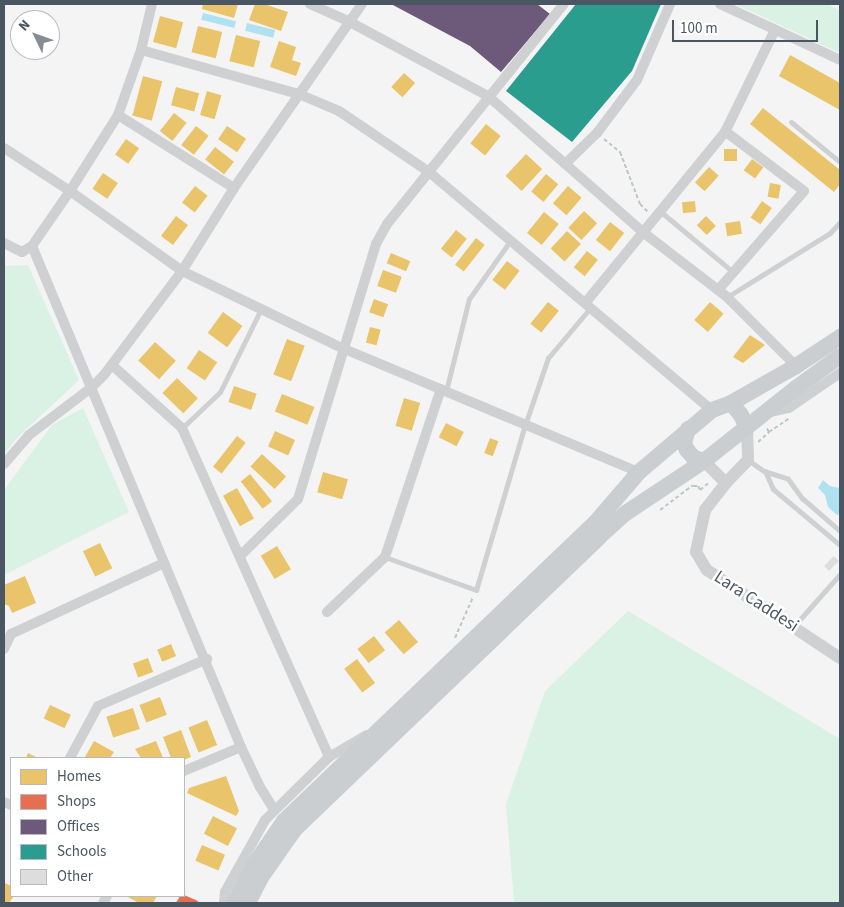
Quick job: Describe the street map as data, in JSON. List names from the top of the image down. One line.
{"streets":{"street":["Lara Caddesi"]},"legend":["Homes","Shops","Offices","Schools","Other"],"scale_bar":"100 m","north":"top left"}
